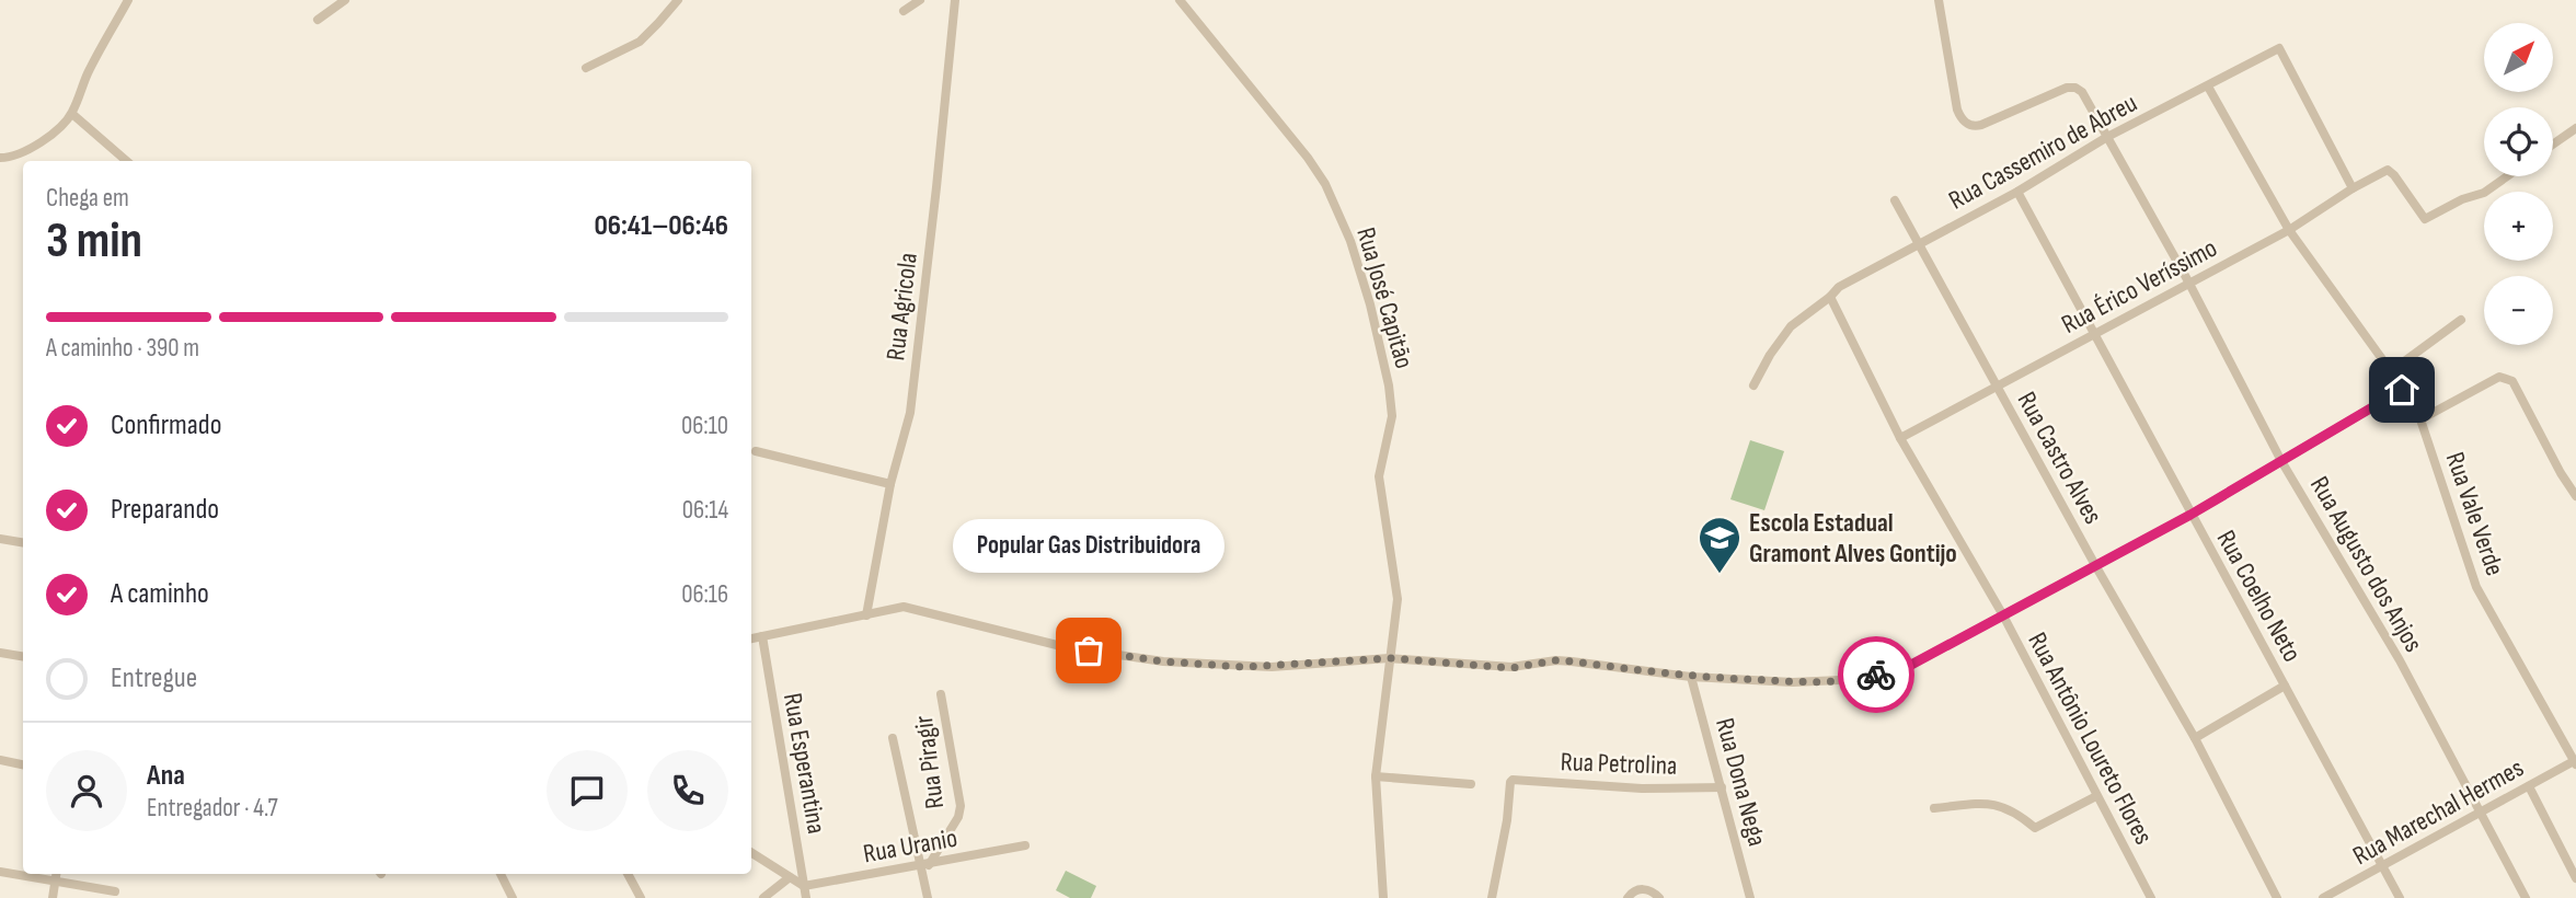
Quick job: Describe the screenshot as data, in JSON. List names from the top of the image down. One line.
{"streets":{"street":["Rua Cassemiro de Abreu","Rua Érico Veríssimo","Rua José Capitão","Rua Agricola","Rua Castro Alves","Rua Vale Verde","Rua Augusto dos Anjos","Rua Coelho Neto","Rua Antônio Loureto Flores","Rua Piragir","Rua Esperantina","Rua Petrolina","Rua Dona Nega","Rua Marechal Hermes","Rua Uranio"]},"crossings":[["Rua Cassemiro de Abreu","Rua Érico Veríssimo"],["Rua Cassemiro de Abreu","Rua Castro Alves"],["Rua Cassemiro de Abreu","Rua Vale Verde"],["Rua Cassemiro de Abreu","Rua Augusto dos Anjos"],["Rua Cassemiro de Abreu","Rua Coelho Neto"],["Rua Cassemiro de Abreu","Rua Antônio Loureto Flores"],["Rua Érico Veríssimo","Rua Castro Alves"],["Rua Érico Veríssimo","Rua Vale Verde"],["Rua Érico Veríssimo","Rua Augusto dos Anjos"],["Rua Érico Veríssimo","Rua Coelho Neto"],["Rua Érico Veríssimo","Rua Antônio Loureto Flores"],["Rua Vale Verde","Rua Marechal Hermes"],["Rua Augusto dos Anjos","Rua Marechal Hermes"],["Rua Coelho Neto","Rua Marechal Hermes"],["Rua Piragir","Rua Uranio"],["Rua Esperantina","Rua Uranio"],["Rua Petrolina","Rua Dona Nega"]],"places":{"school or university":["Escola Estadual Gramont Alves Gontijo"],"other":["Popular Gas Distribuidora"]},"north":"top right","page":{"map_buttons":["+","−"],"heading":["3 min","Chega em","06:41–06:46"],"panel":["Ana","Entregador · 4.7"],"bar":"A caminho · 390 m","list":[["Confirmado","06:10"],["Preparando","06:14"],["A caminho","06:16"],"Entregue"],"bubble":"Popular Gas Distribuidora"}}
